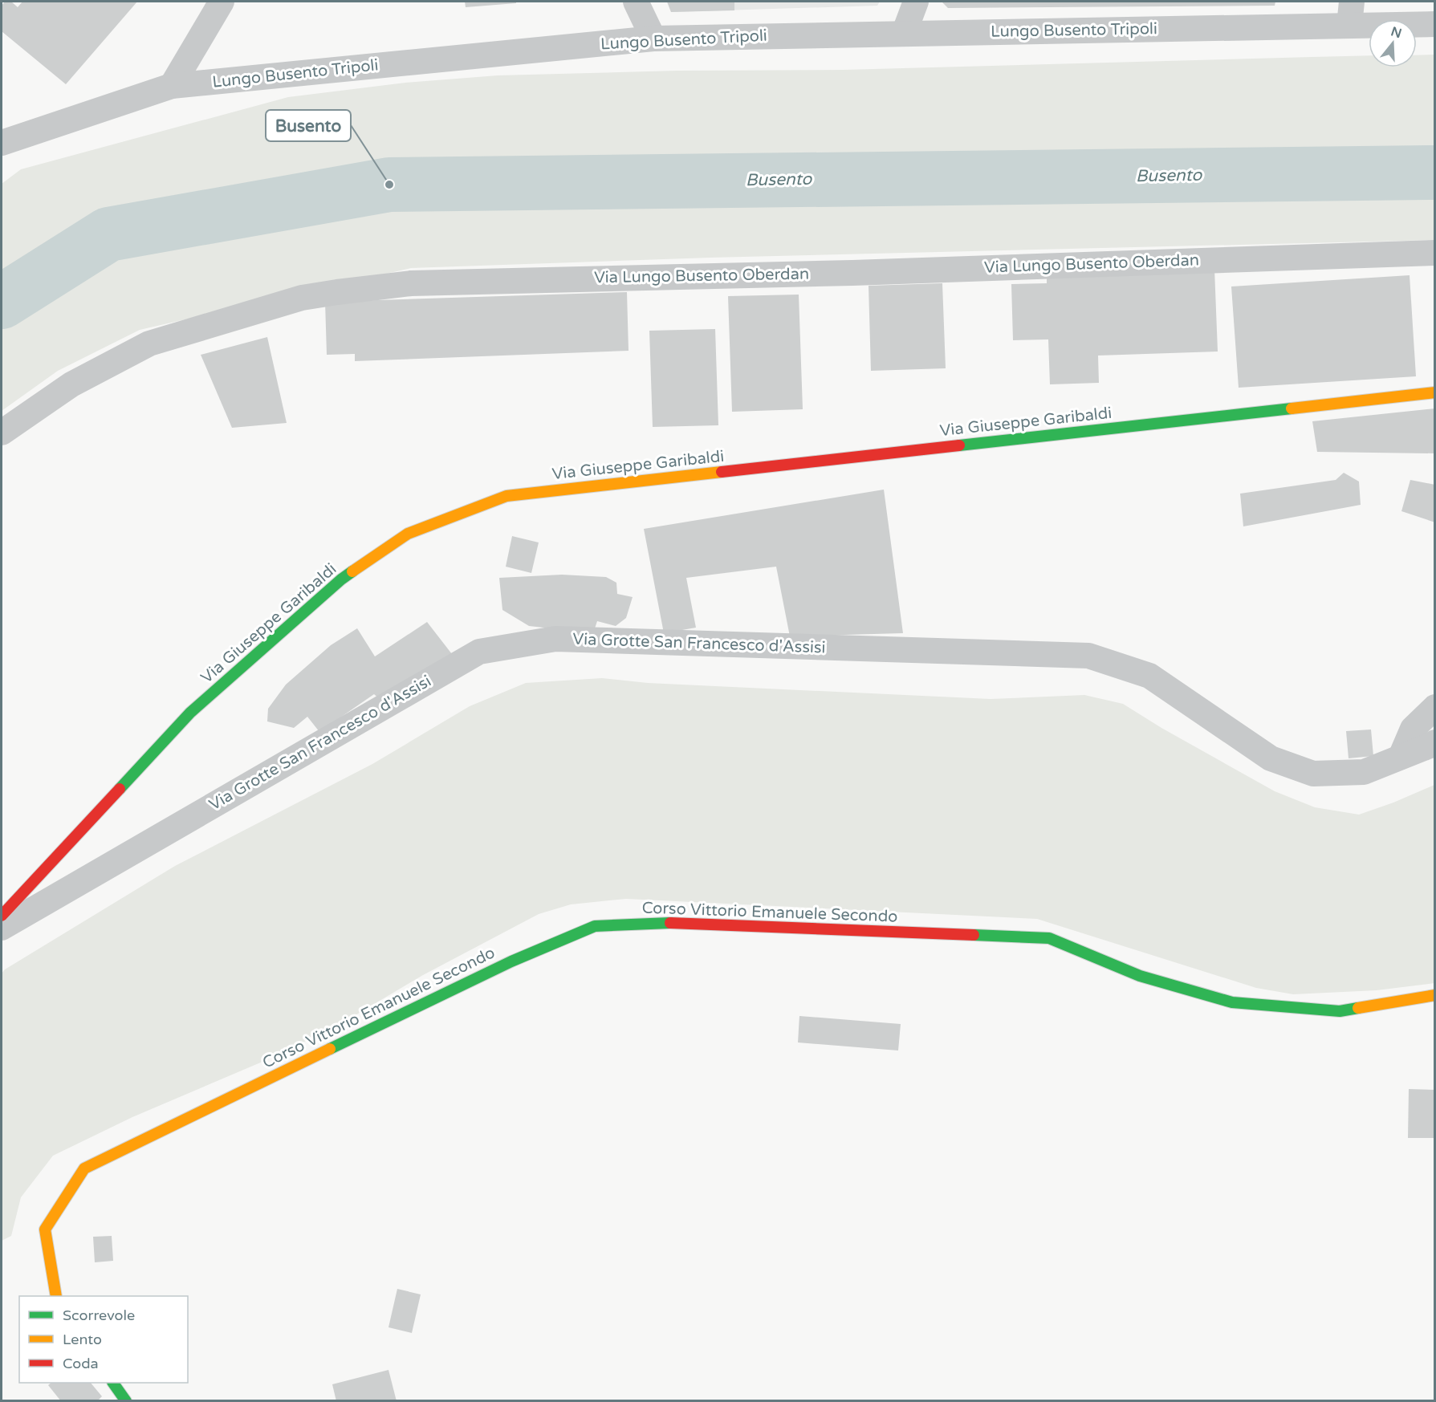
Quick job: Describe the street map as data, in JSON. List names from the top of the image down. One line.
{"streets":{"street":["Lungo Busento Tripoli","Via Lungo Busento Oberdan","Via Giuseppe Garibaldi","Via Grotte San Francesco d'Assisi","Corso Vittorio Emanuele Secondo"]},"water":["Busento"],"places":["Busento"],"legend":["Scorrevole","Lento","Coda"],"north":"top"}
